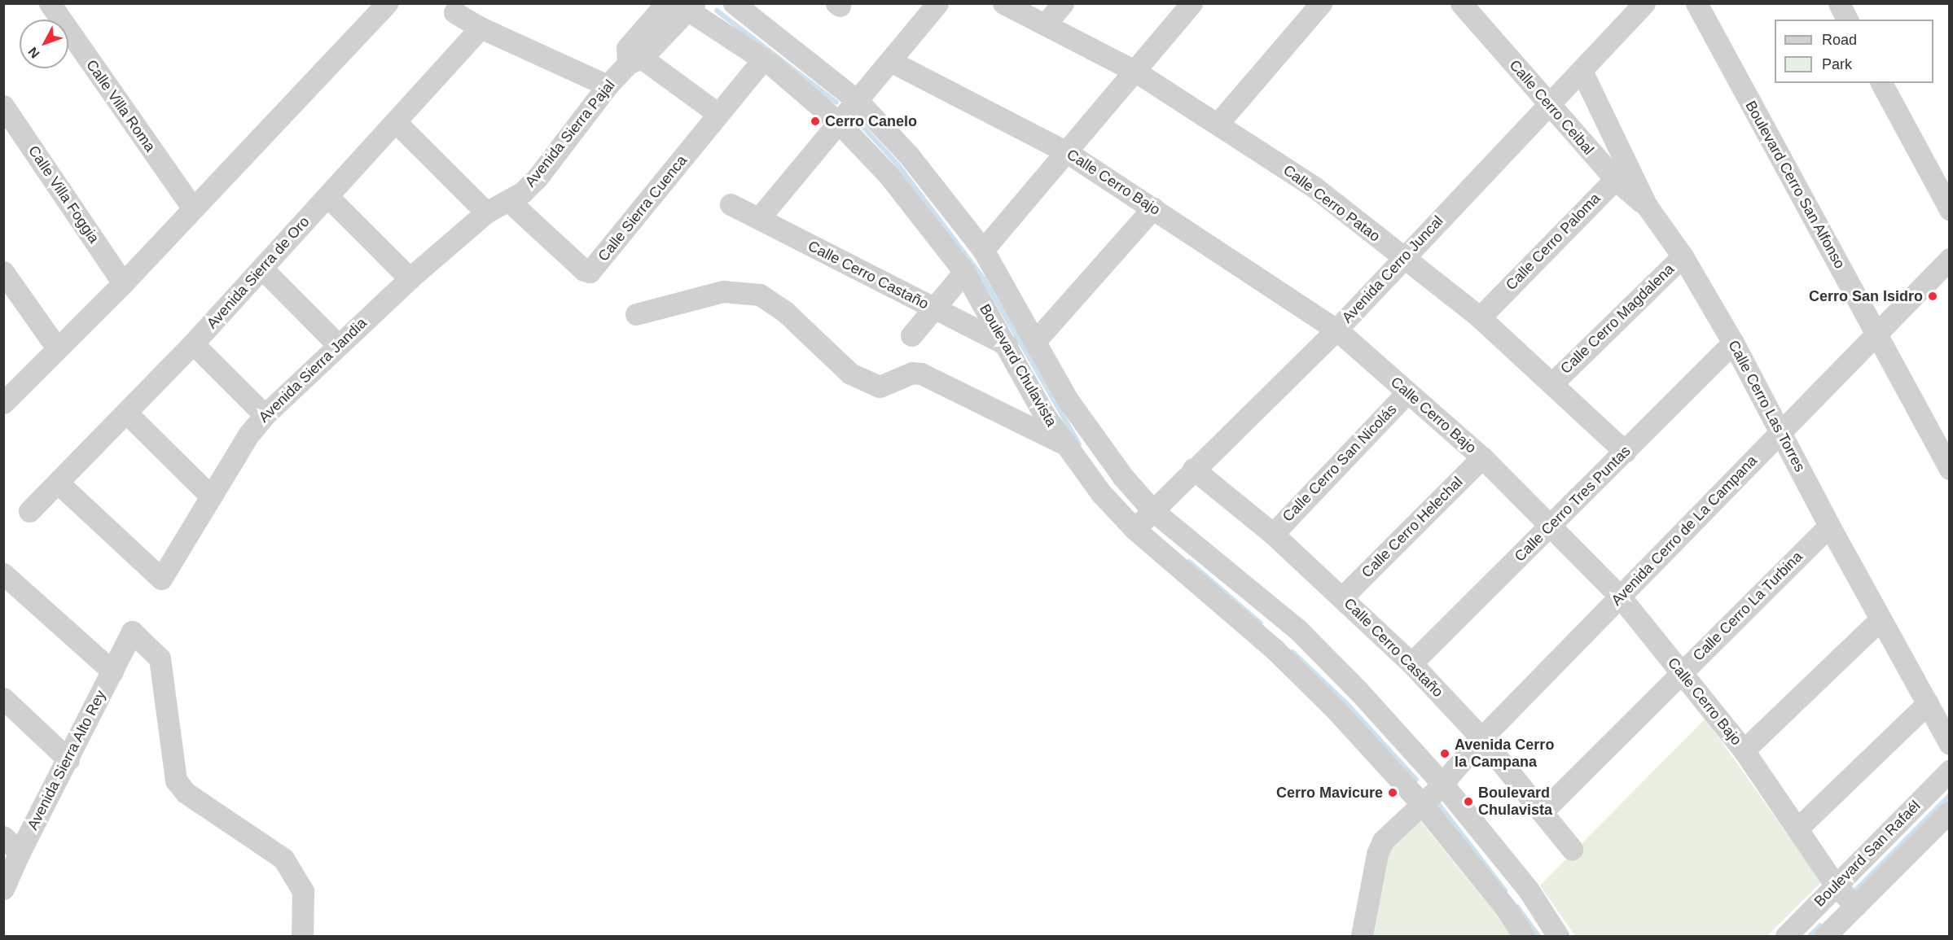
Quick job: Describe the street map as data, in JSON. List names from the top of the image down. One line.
{"streets":{"street":["Calle Villa Roma","Calle Cerro Ceibal","Avenida Sierra Pajal","Calle Cerro Bajo","Boulevard Cerro San Alfonso","Calle Villa Foggia","Calle Cerro Patao","Calle Sierra Cuenca","Calle Cerro Paloma","Avenida Cerro Juncal","Avenida Sierra de Oro","Calle Cerro Castaño","Calle Cerro Magdalena","Boulevard Chulavista","Avenida Sierra Jandia","Calle Cerro Las Torres","Calle Cerro San Nicolás","Calle Cerro Tres Puntas","Calle Cerro Helechal","Avenida Cerro de La Campana","Calle Cerro La Turbina","Avenida Sierra Alto Rey","Boulevard San Rafaél"]},"crossings":[["Calle Cerro Ceibal","Calle Cerro Paloma"],["Calle Cerro Ceibal","Avenida Cerro Juncal"],["Calle Cerro Ceibal","Calle Cerro Las Torres"],["Avenida Sierra Pajal","Calle Sierra Cuenca"],["Avenida Sierra Pajal","Boulevard Chulavista"],["Avenida Sierra Pajal","Avenida Sierra Jandia"],["Calle Cerro Bajo","Avenida Cerro Juncal"],["Calle Cerro Bajo","Calle Cerro San Nicolás"],["Calle Cerro Bajo","Calle Cerro Tres Puntas"],["Calle Cerro Bajo","Calle Cerro Helechal"],["Calle Cerro Bajo","Avenida Cerro de La Campana"],["Calle Cerro Bajo","Calle Cerro La Turbina"],["Calle Cerro Bajo","Boulevard San Rafaél"],["Boulevard Cerro San Alfonso","Avenida Cerro de La Campana"],["Calle Cerro Patao","Calle Cerro Paloma"],["Calle Cerro Patao","Avenida Cerro Juncal"],["Calle Cerro Patao","Calle Cerro Magdalena"],["Calle Cerro Patao","Calle Cerro Tres Puntas"],["Calle Sierra Cuenca","Boulevard Chulavista"],["Calle Sierra Cuenca","Avenida Sierra Jandia"],["Avenida Cerro Juncal","Calle Cerro Castaño"],["Avenida Cerro Juncal","Boulevard Chulavista"],["Avenida Sierra de Oro","Avenida Sierra Jandia"],["Calle Cerro Castaño","Boulevard Chulavista"],["Calle Cerro Castaño","Calle Cerro San Nicolás"],["Calle Cerro Castaño","Calle Cerro Tres Puntas"],["Calle Cerro Castaño","Calle Cerro Helechal"],["Calle Cerro Castaño","Avenida Cerro de La Campana"],["Calle Cerro Castaño","Calle Cerro La Turbina"],["Calle Cerro Magdalena","Calle Cerro Las Torres"],["Boulevard Chulavista","Avenida Cerro de La Campana"],["Calle Cerro Las Torres","Calle Cerro Tres Puntas"],["Calle Cerro Las Torres","Avenida Cerro de La Campana"],["Calle Cerro Las Torres","Calle Cerro La Turbina"]],"places":["Cerro Canelo","Cerro San Isidro","Avenida Cerro la Campana","Cerro Mavicure","Boulevard Chulavista"],"legend":["Road","Park"],"north":"bottom left"}
